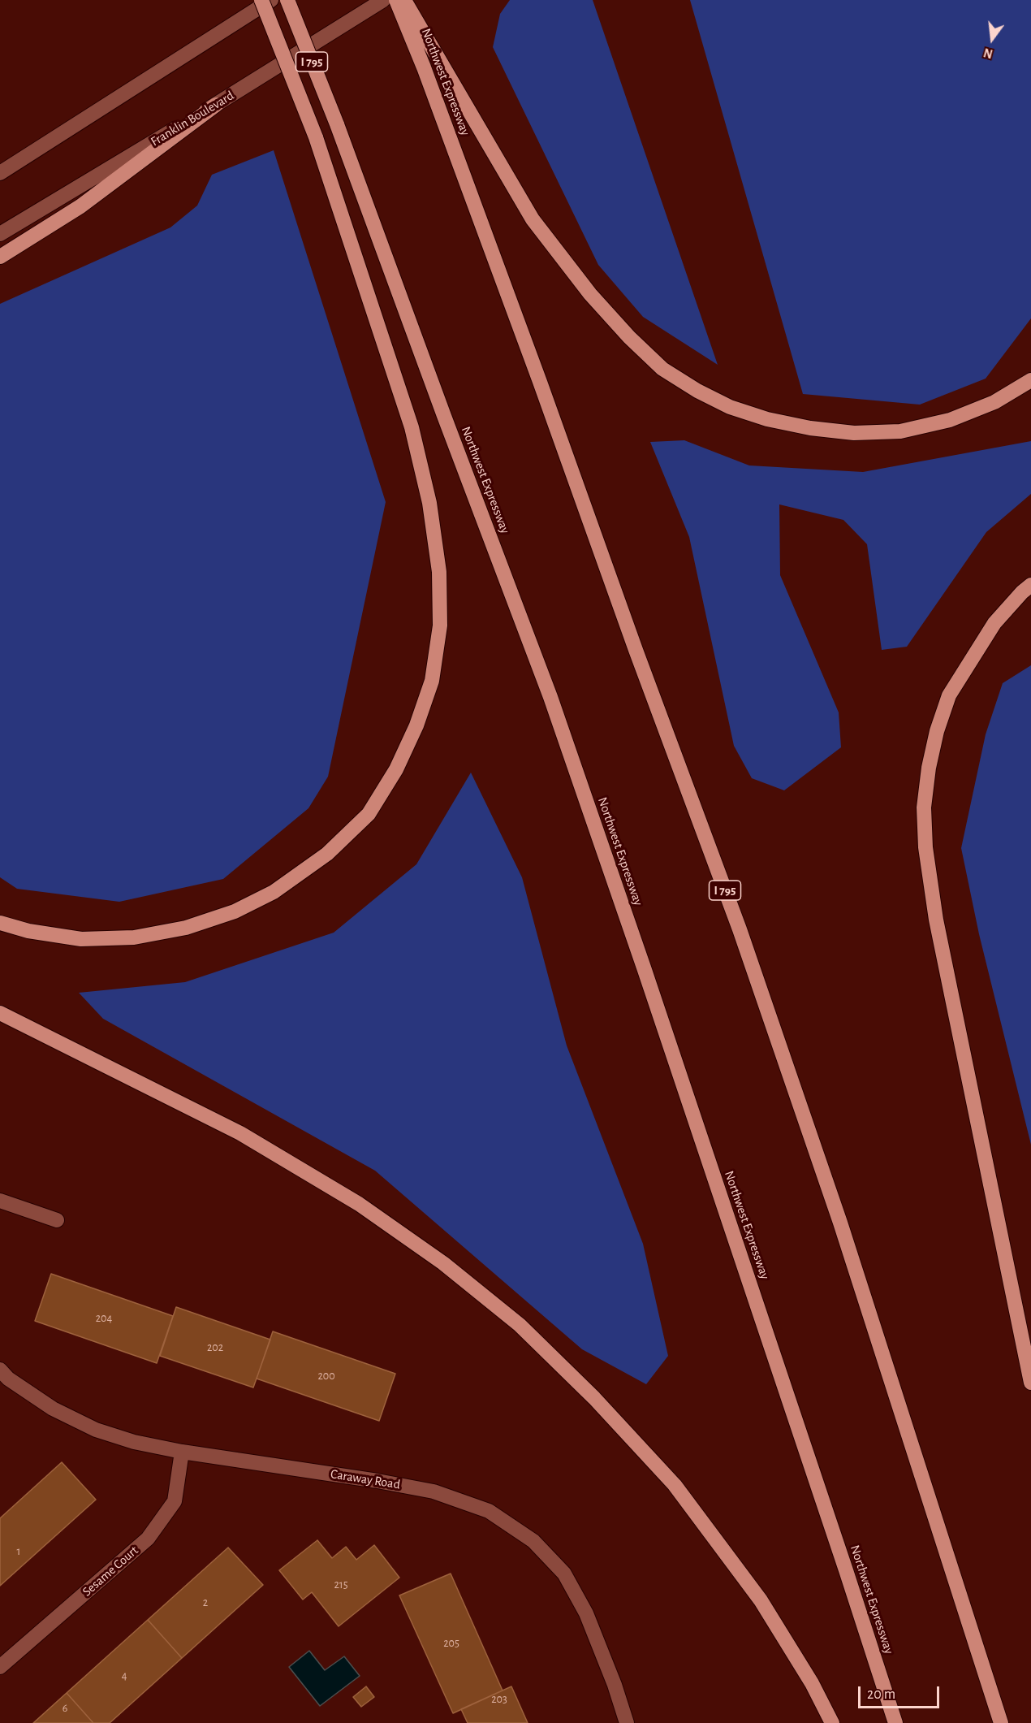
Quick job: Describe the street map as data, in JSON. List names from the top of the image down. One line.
{"streets":{"highway":["I 795","Northwest Expressway"],"street":["Franklin Boulevard","Caraway Road","Sesame Court"]},"crossings":[["Caraway Road","Sesame Court"]],"house_numbers":["204","202","200","1","215","2","205","4","203","6"],"scale_bar":"20 m","north":"bottom"}
